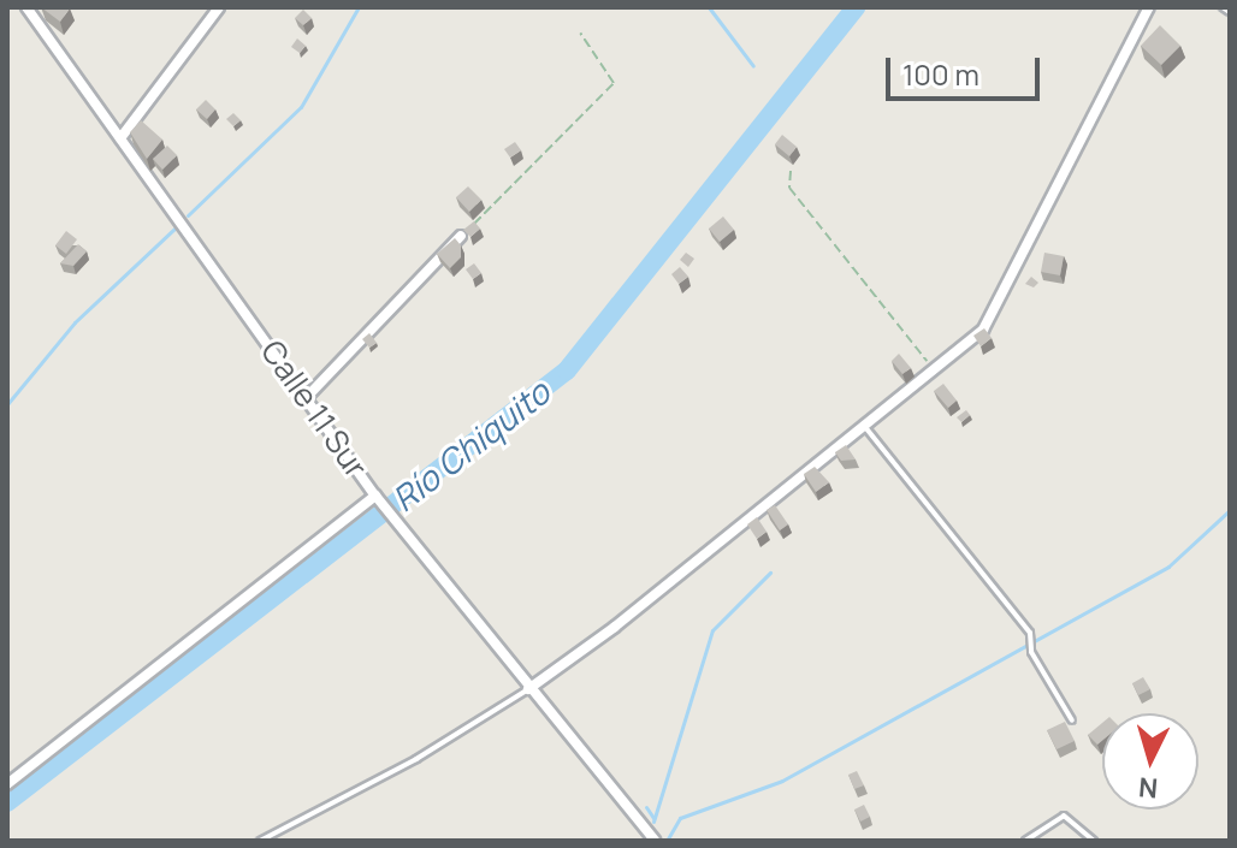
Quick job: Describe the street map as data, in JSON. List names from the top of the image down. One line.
{"streets":{"street":["Calle 11 Sur"]},"water":["Río Chiquito"],"scale_bar":"100 m","north":"bottom"}
